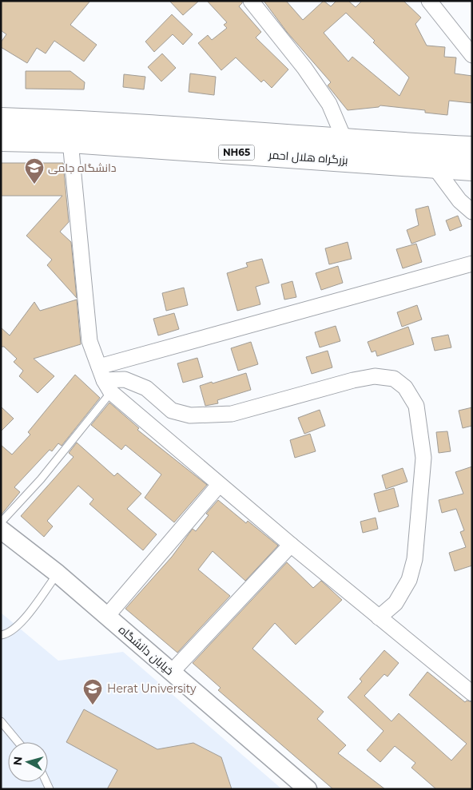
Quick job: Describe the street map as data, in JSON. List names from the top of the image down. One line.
{"streets":{"highway":["NH65","بزرگراه هلال احمر"],"street":["خیابان دانشگاه"]},"places":{"school or university":["دانشگاه جامی","Herat University"]},"north":"left"}
